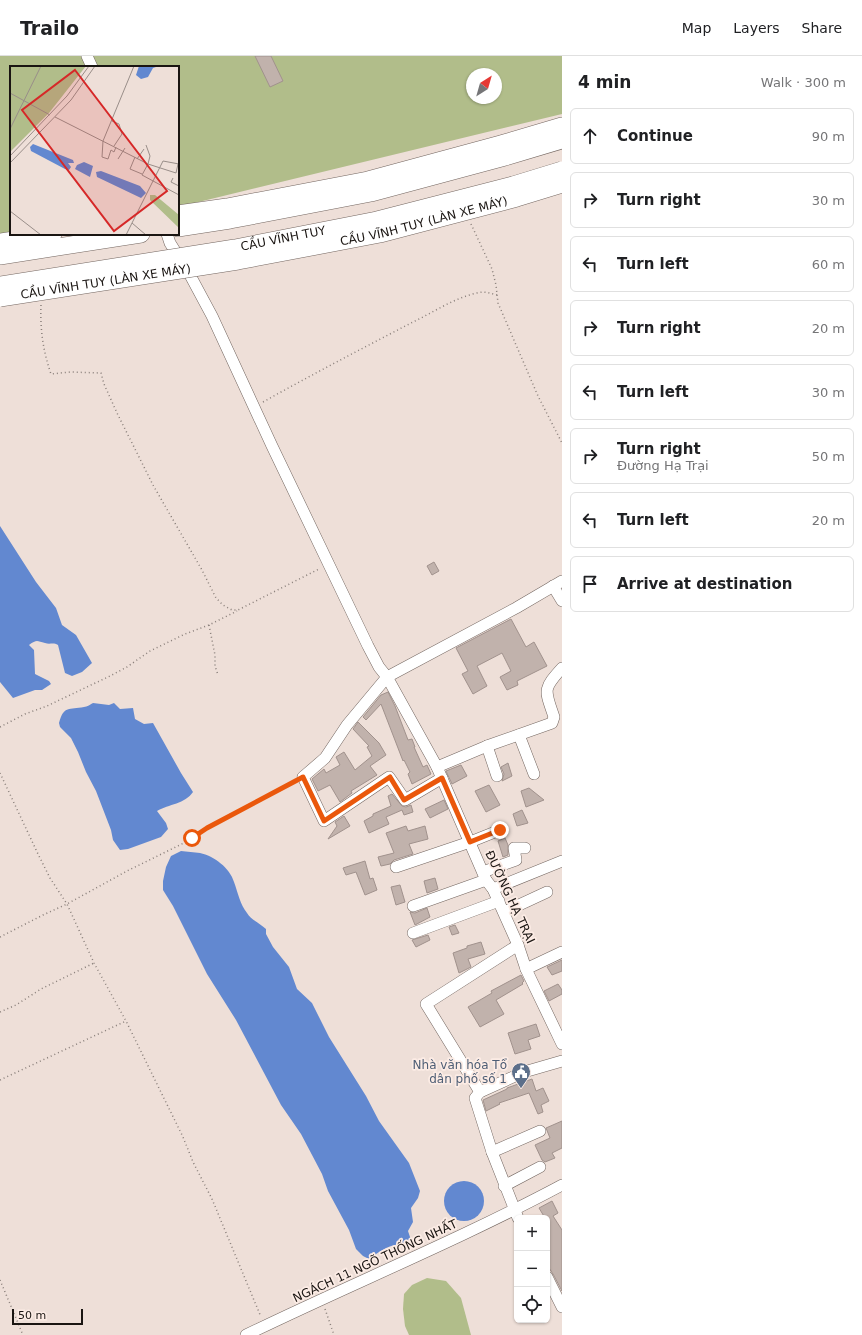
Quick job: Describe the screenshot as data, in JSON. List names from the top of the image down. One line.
{"streets":{"highway":["CẦU VĨNH TUY (LÀN XE MÁY)","CẦU VĨNH TUY"],"street":["ĐƯỜNG HẠ TRẠI","NGÁCH 11 NGÕ THỐNG NHẤT"]},"places":{"public building":["Nhà văn hóa Tổ dân phố số 1"]},"scale_bar":"50 m","north":"top right","page":{"header":"Trailo","nav":["Map","Layers","Share"],"heading":["4 min","Walk · 300 m"],"list":[["Continue","90 m"],["Turn right","30 m"],["Turn left","60 m"],["Turn right","20 m"],["Turn left","30 m"],["Turn right","Đường Hạ Trại","50 m"],["Turn left","20 m"],"Arrive at destination"],"map_buttons":["+","−"],"scale":"50 m"}}
